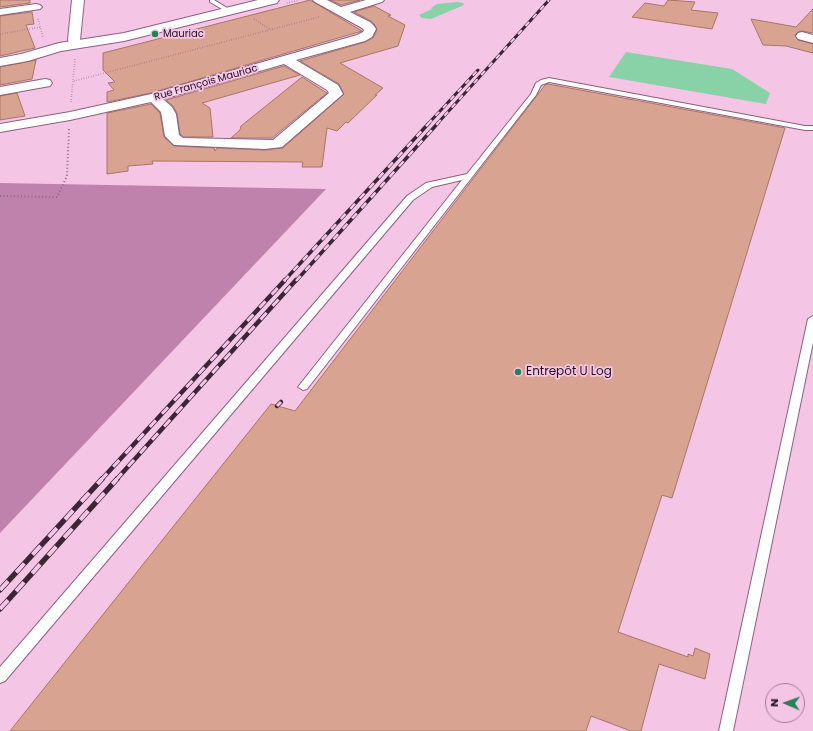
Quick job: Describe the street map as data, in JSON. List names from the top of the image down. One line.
{"streets":{"street":["Rue François Mauriac"]},"places":["Mauriac","Entrepôt U Log"],"north":"left"}
